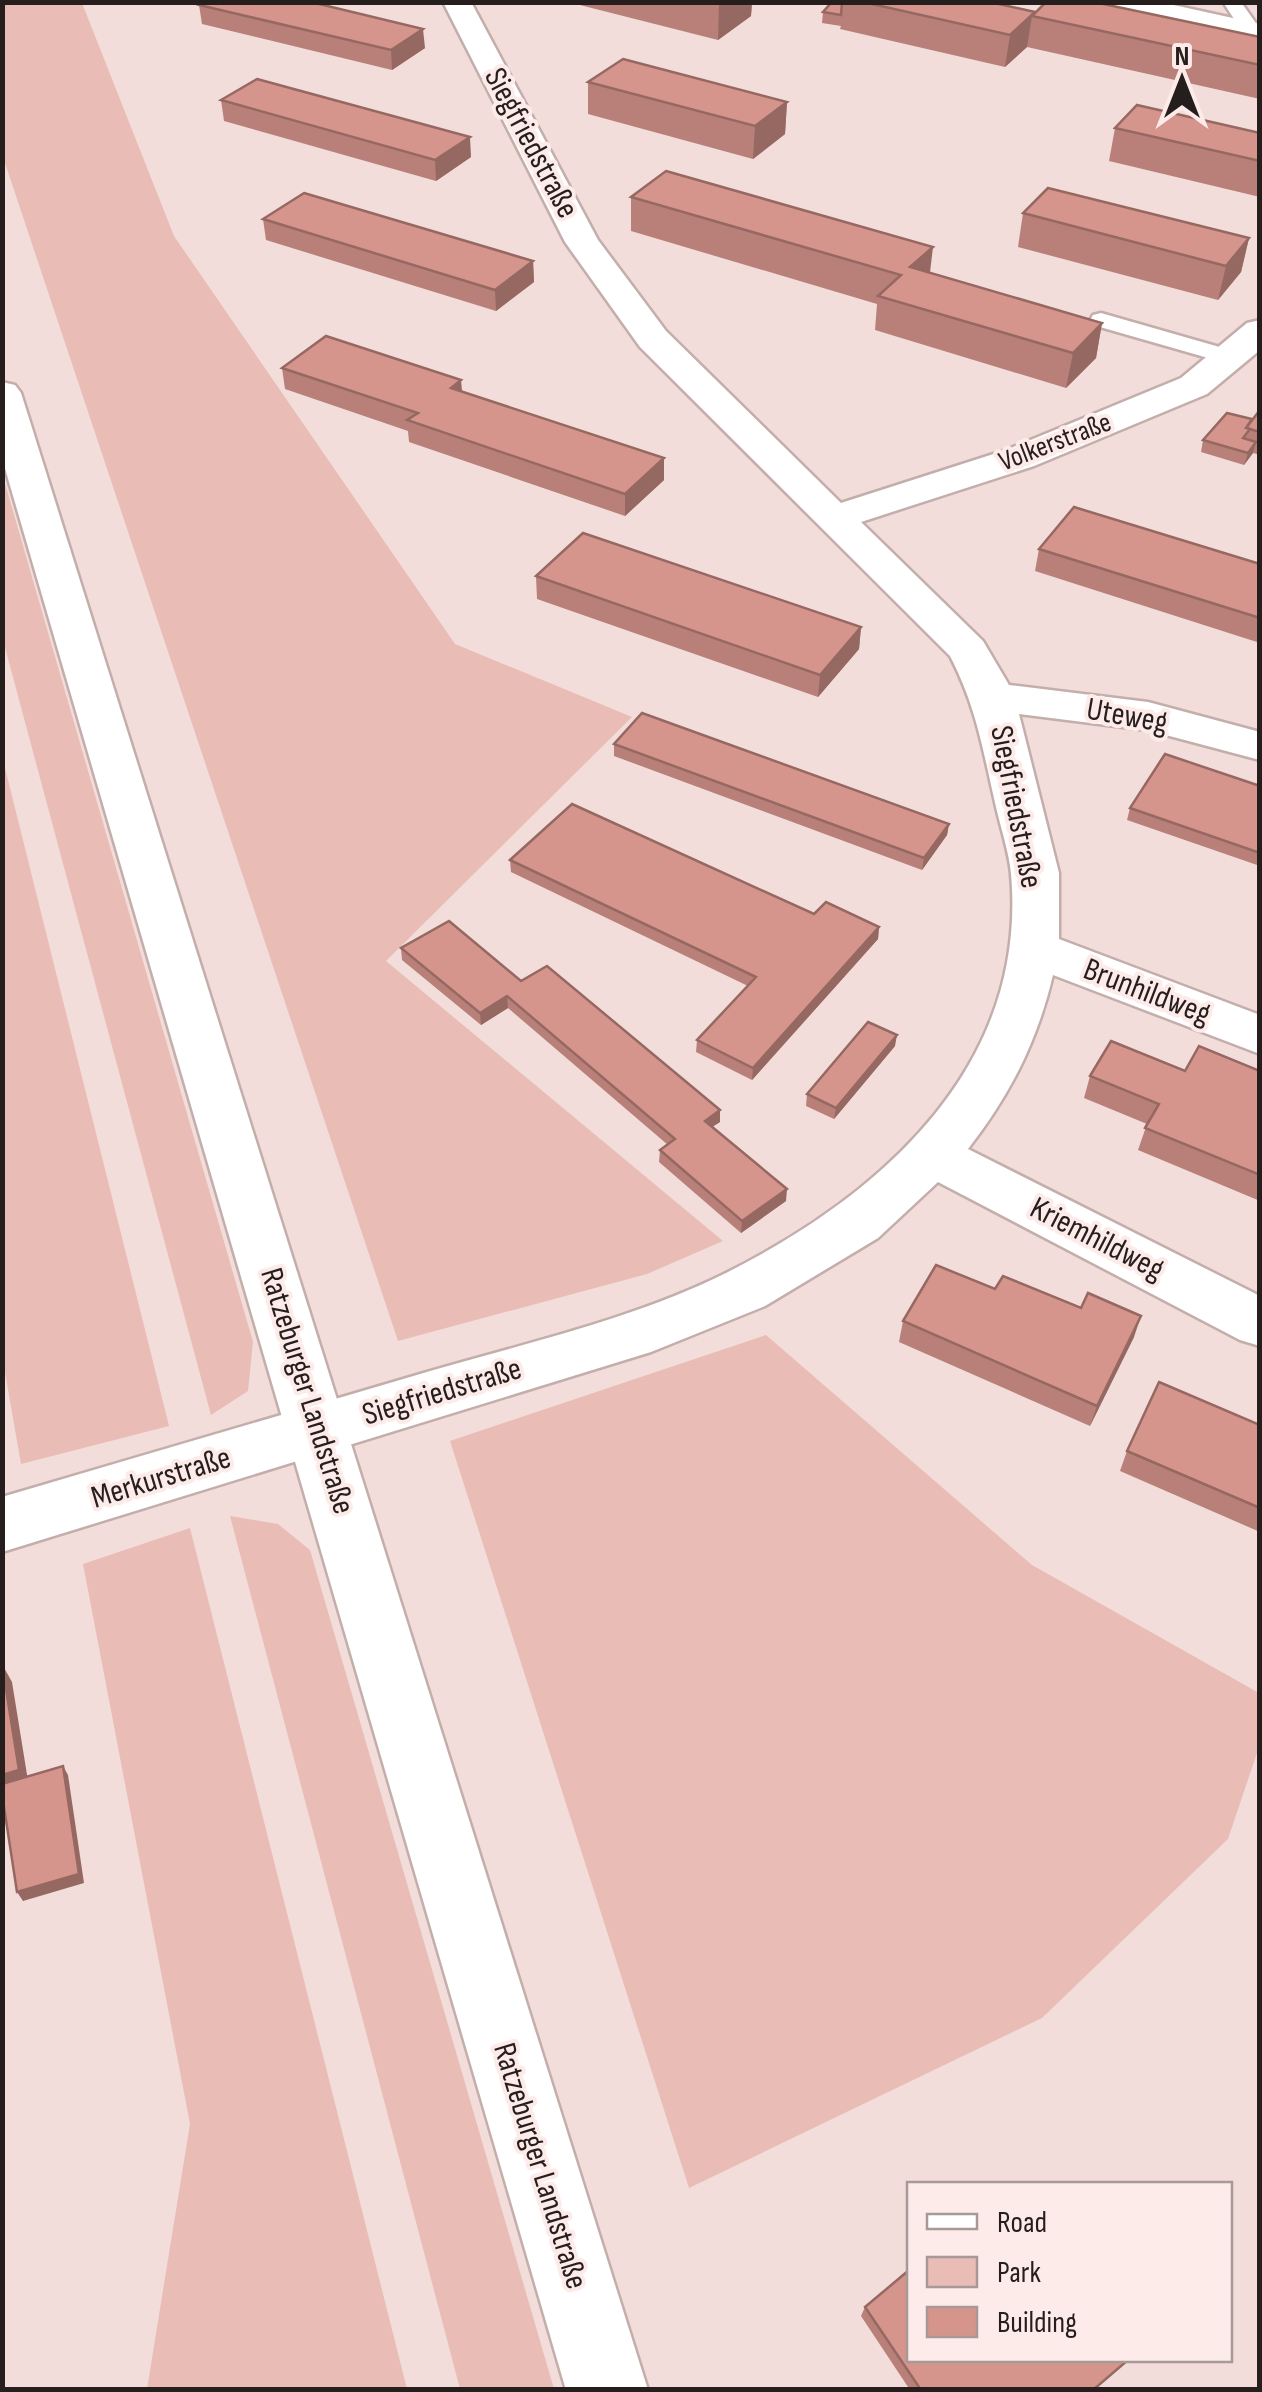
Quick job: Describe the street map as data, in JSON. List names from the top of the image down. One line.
{"streets":{"street":["Siegfriedstraße","Volkerstraße","Uteweg","Brunhildweg","Kriemhildweg","Ratzeburger Landstraße","Merkurstraße"]},"crossings":[["Siegfriedstraße","Volkerstraße"],["Siegfriedstraße","Uteweg"],["Siegfriedstraße","Brunhildweg"],["Siegfriedstraße","Kriemhildweg"],["Siegfriedstraße","Ratzeburger Landstraße"],["Siegfriedstraße","Merkurstraße"],["Ratzeburger Landstraße","Merkurstraße"]],"legend":["Road","Park","Building"],"north":"top"}
